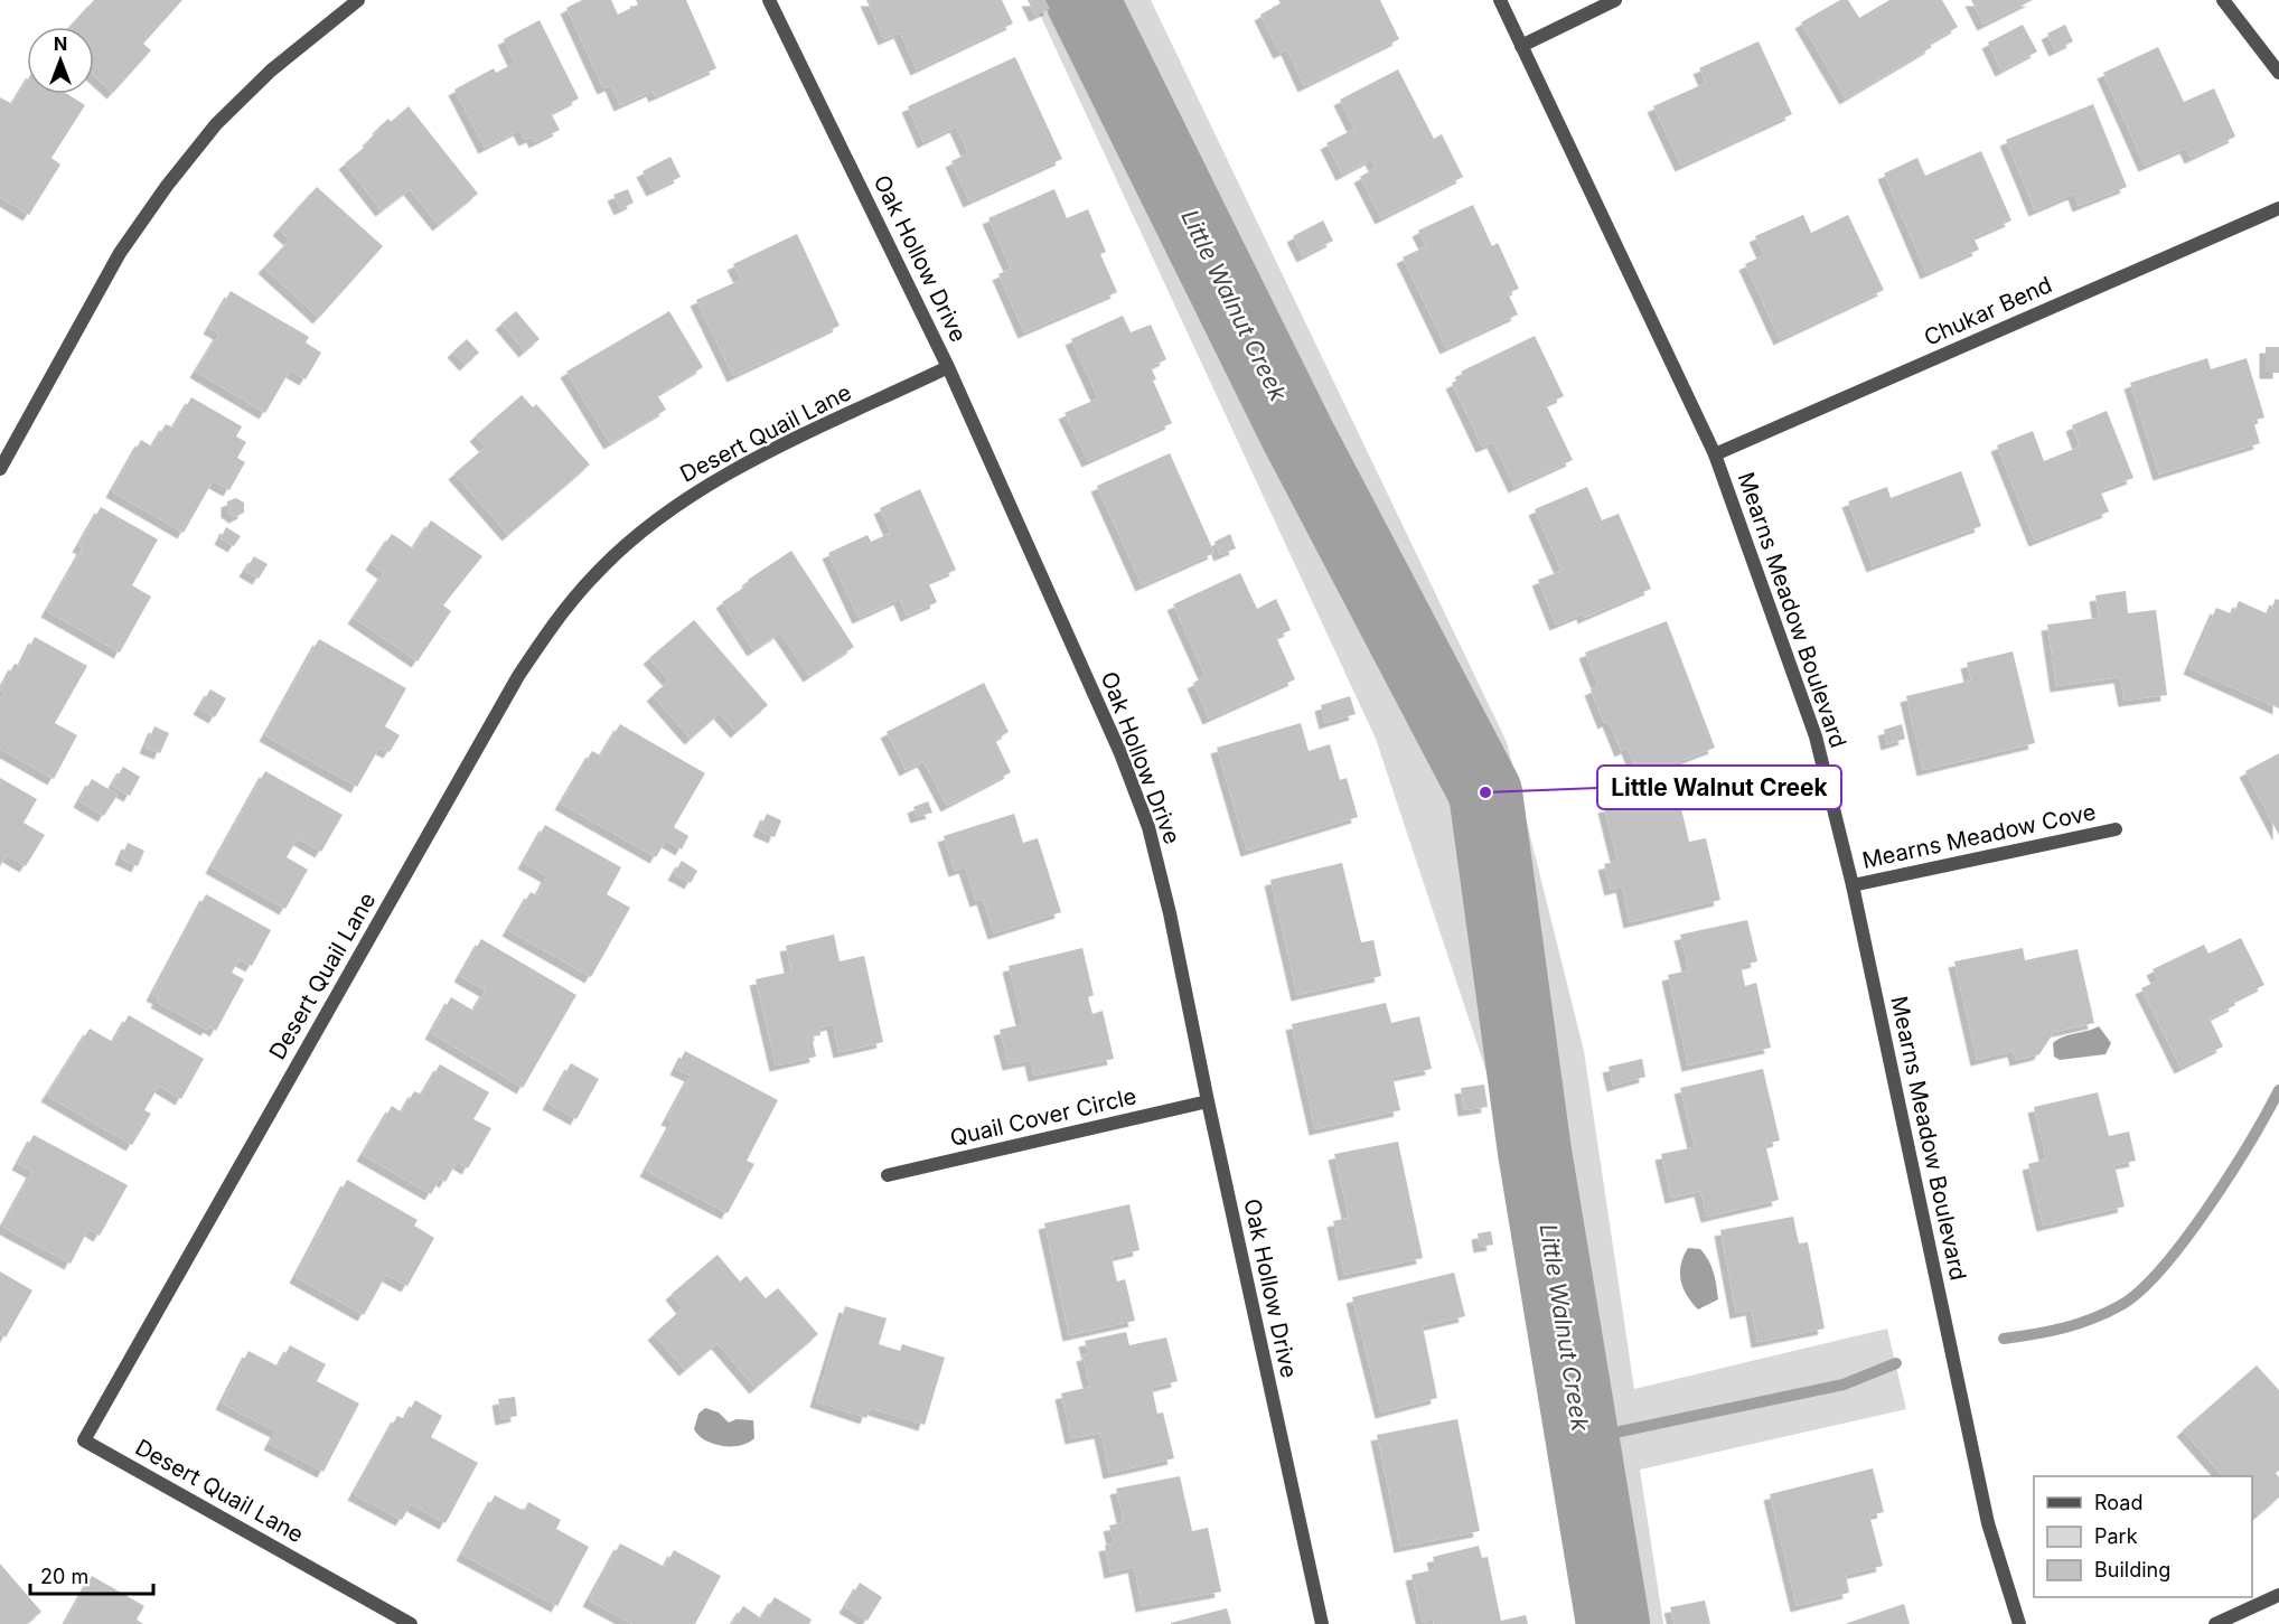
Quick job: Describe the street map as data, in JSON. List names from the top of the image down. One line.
{"streets":{"street":["Oak Hollow Drive","Chukar Bend","Desert Quail Lane","Mearns Meadow Boulevard","Mearns Meadow Cove","Quail Cover Circle"]},"crossings":[["Oak Hollow Drive","Desert Quail Lane"],["Oak Hollow Drive","Quail Cover Circle"],["Chukar Bend","Mearns Meadow Boulevard"],["Mearns Meadow Boulevard","Mearns Meadow Cove"]],"water":["Little Walnut Creek"],"places":["Little Walnut Creek"],"legend":["Road","Park","Building"],"scale_bar":"20 m","north":"top"}
